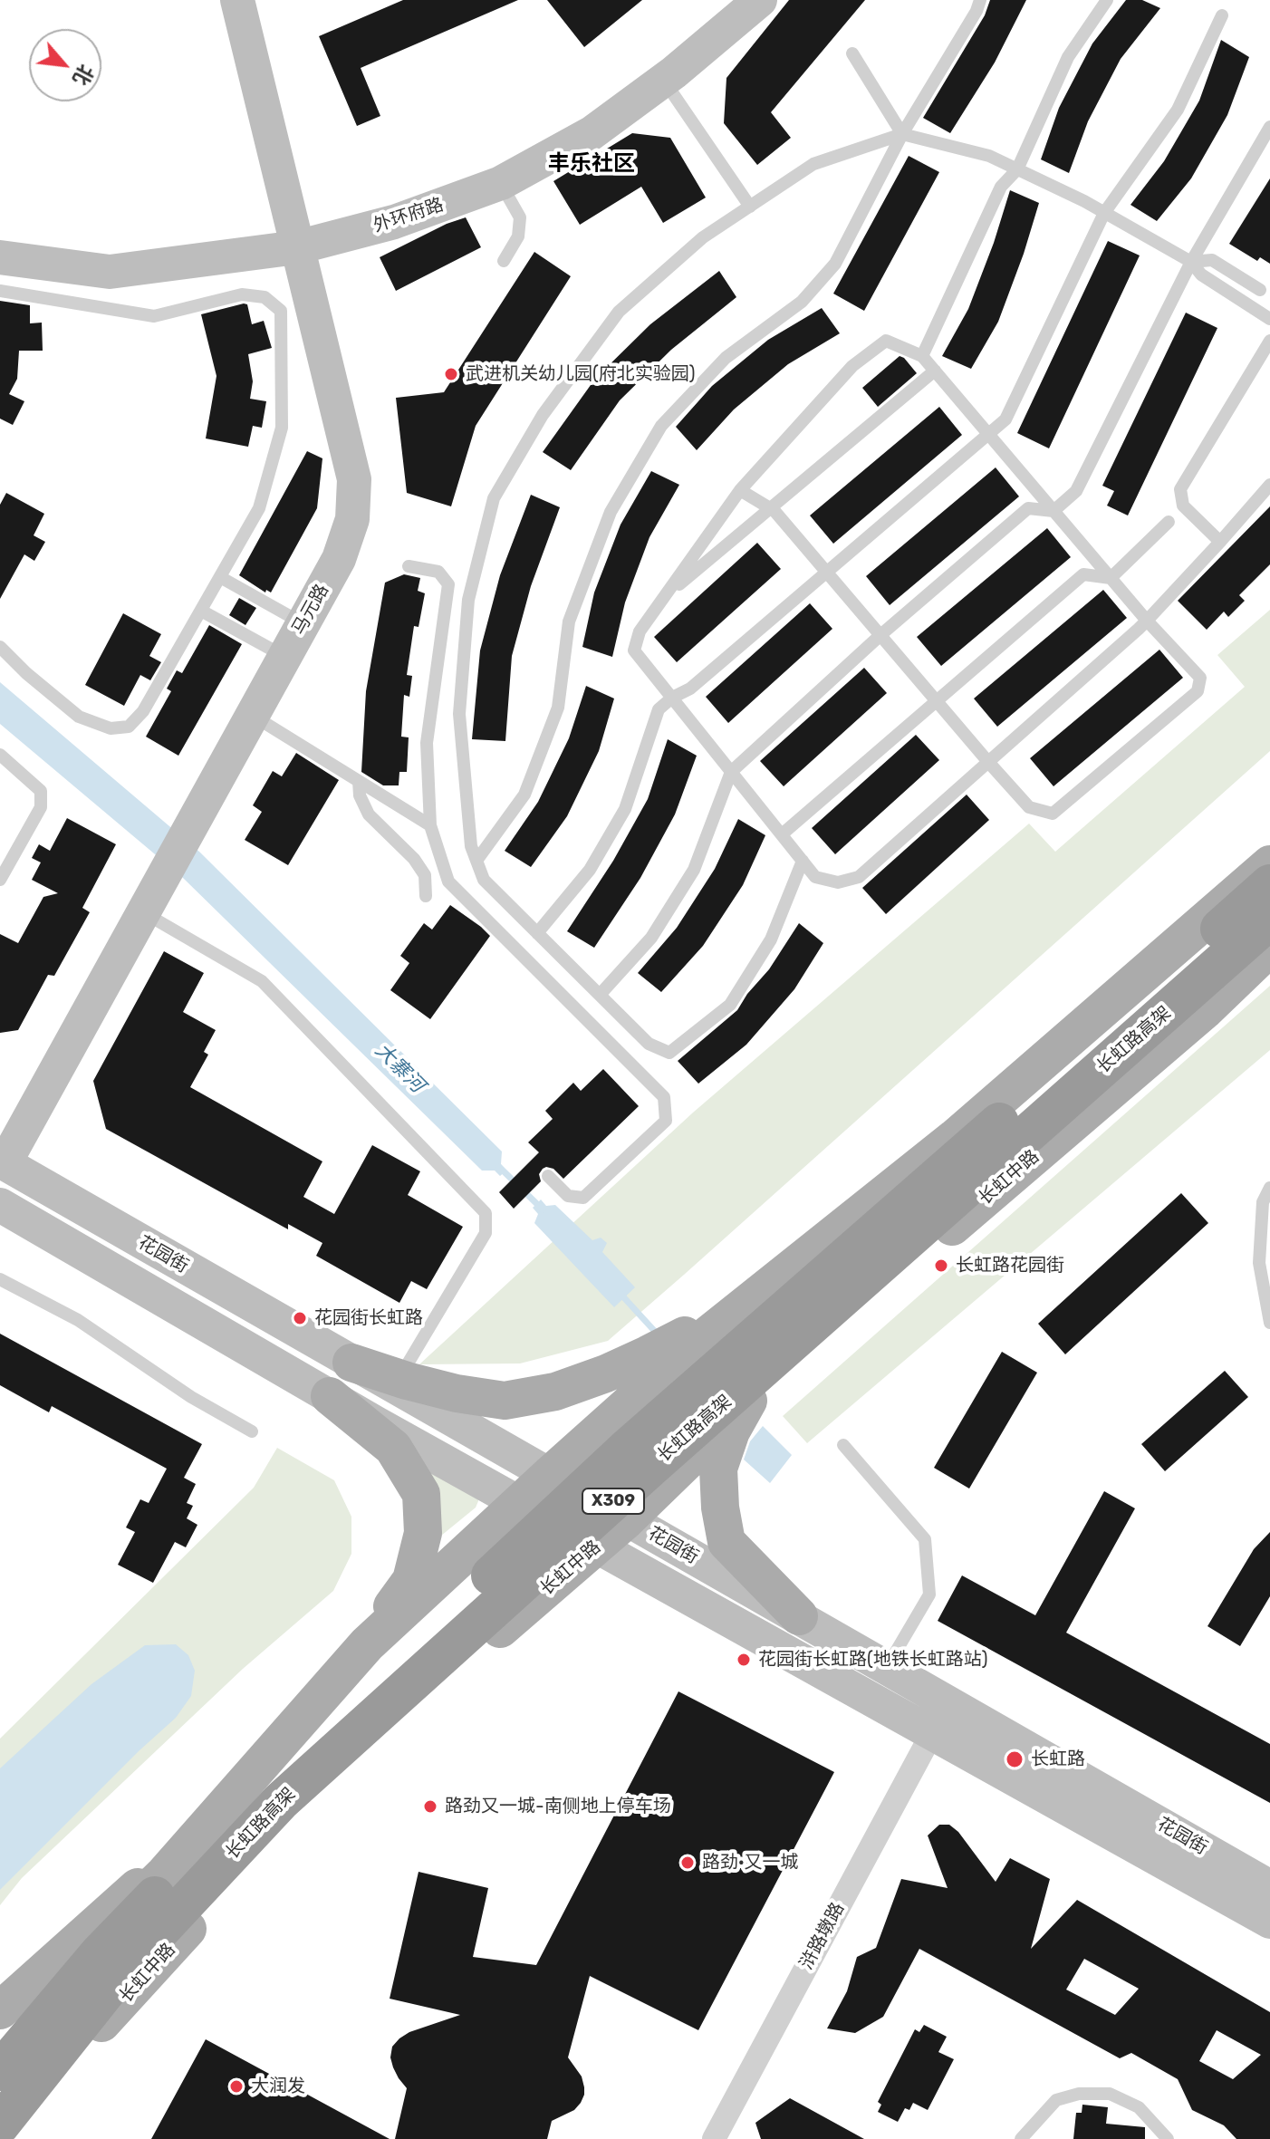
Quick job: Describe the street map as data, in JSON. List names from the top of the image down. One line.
{"streets":{"highway":["长虹路高架","X309"],"main road":["外环府路","马元路","长虹中路","花园街"],"street":["浒路墩路"]},"crossings":[["外环府路","马元路"],["马元路","花园街"],["长虹路高架","长虹中路"],["长虹中路","花园街"],["花园街","浒路墩路"]],"districts":["丰乐社区"],"water":["大寨河"],"places":["武进机关幼儿园(府北实验园)","长虹路花园街","花园街长虹路","花园街长虹路(地铁长虹路站)","长虹路","路劲又一城-南侧地上停车场","路劲·又一城","大润发"],"north":"bottom right"}
